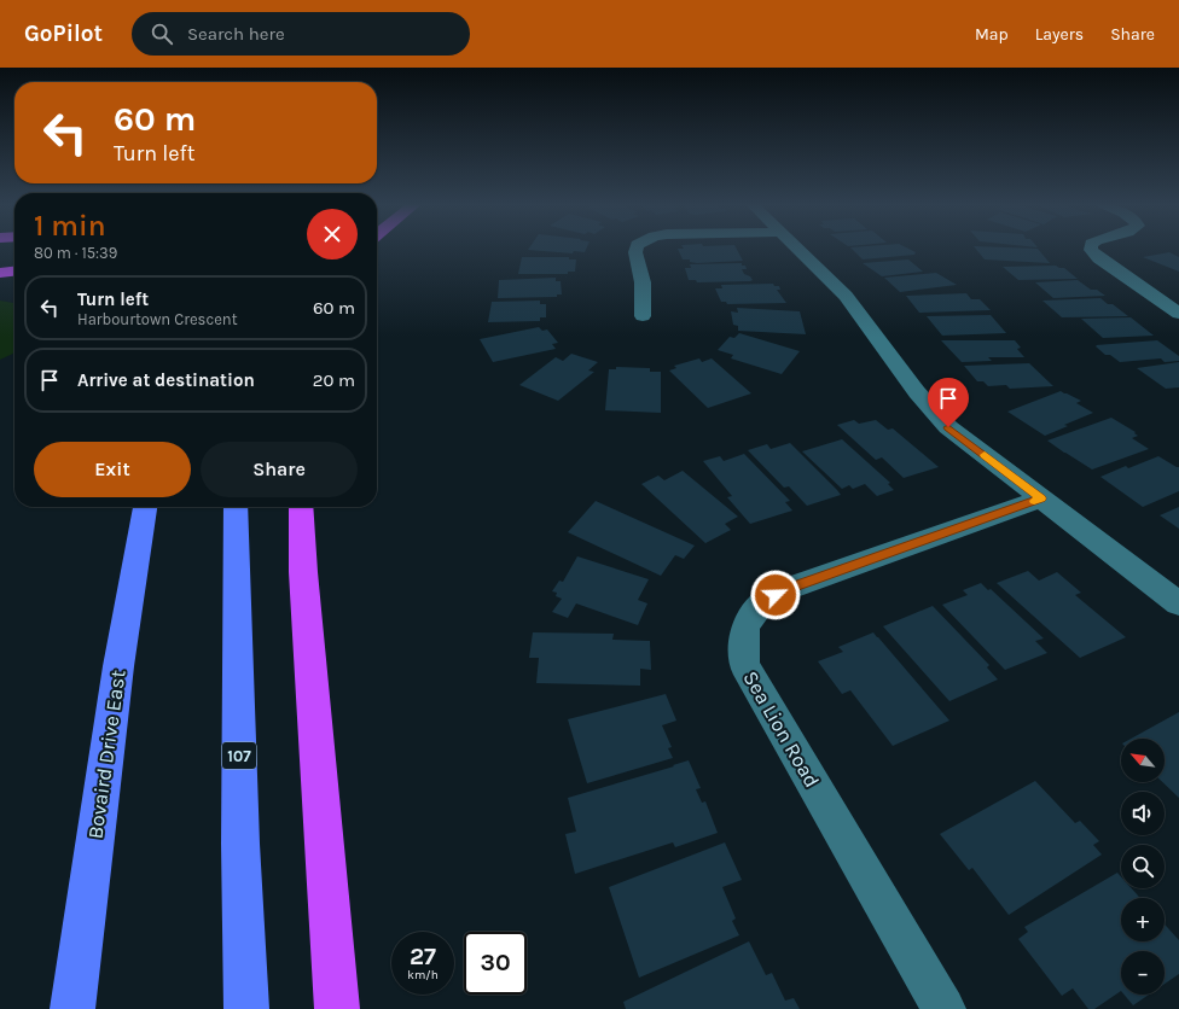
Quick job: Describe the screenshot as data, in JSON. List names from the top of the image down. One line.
{"streets":{"main road":["Bovaird Drive East","107"],"street":["Sea Lion Road"]},"north":"top left","page":{"header":"GoPilot","search":"Search here","nav":["Map","Layers","Share"],"turn":["60 m","Turn left"],"heading":["1 min","80 m · 15:39"],"list":[{"name":"Turn left","note":"Harbourtown Crescent","value":"60 m"},{"name":"Arrive at destination","value":"20 m"}],"buttons":["Exit","Share"],"map_buttons":["+","−"],"speed":"27 km/h","limit":"30"}}
